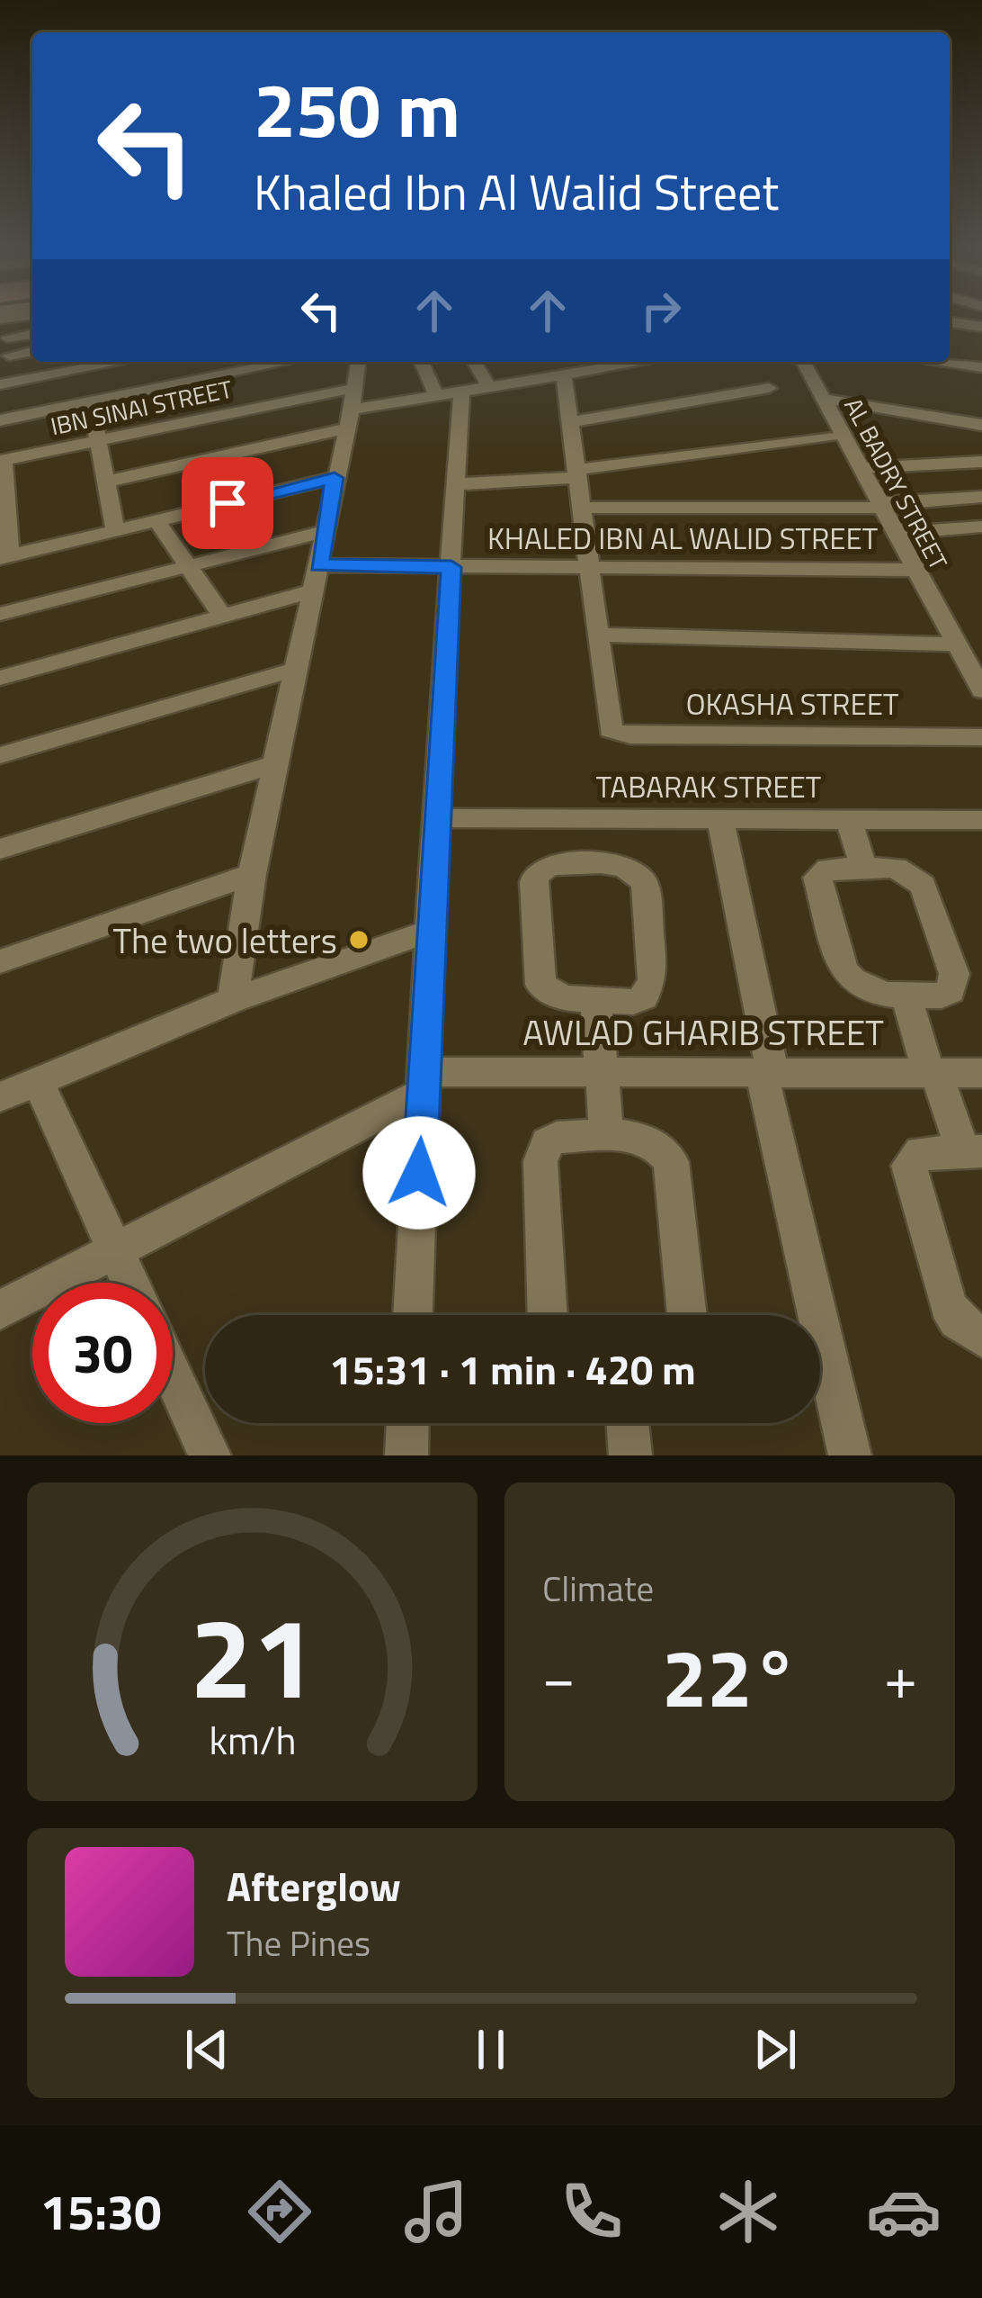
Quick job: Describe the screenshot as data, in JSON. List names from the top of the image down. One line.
{"streets":{"street":["IBN SINAI STREET","AL BADRY STREET","KHALED IBN AL WALID STREET","OKASHA STREET","TABARAK STREET","AWLAD GHARIB STREET"]},"crossings":[["AL BADRY STREET","KHALED IBN AL WALID STREET"]],"places":["The two letters"],"page":{"turn":["250 m","Khaled Ibn Al Walid Street"],"limit":"30","trip":"15:31 · 1 min · 420 m","tile":"Climate","heat":["−","22°","+"],"song":["Afterglow","The Pines"],"tabs":"15:30","gauge":["21","km/h"]}}
